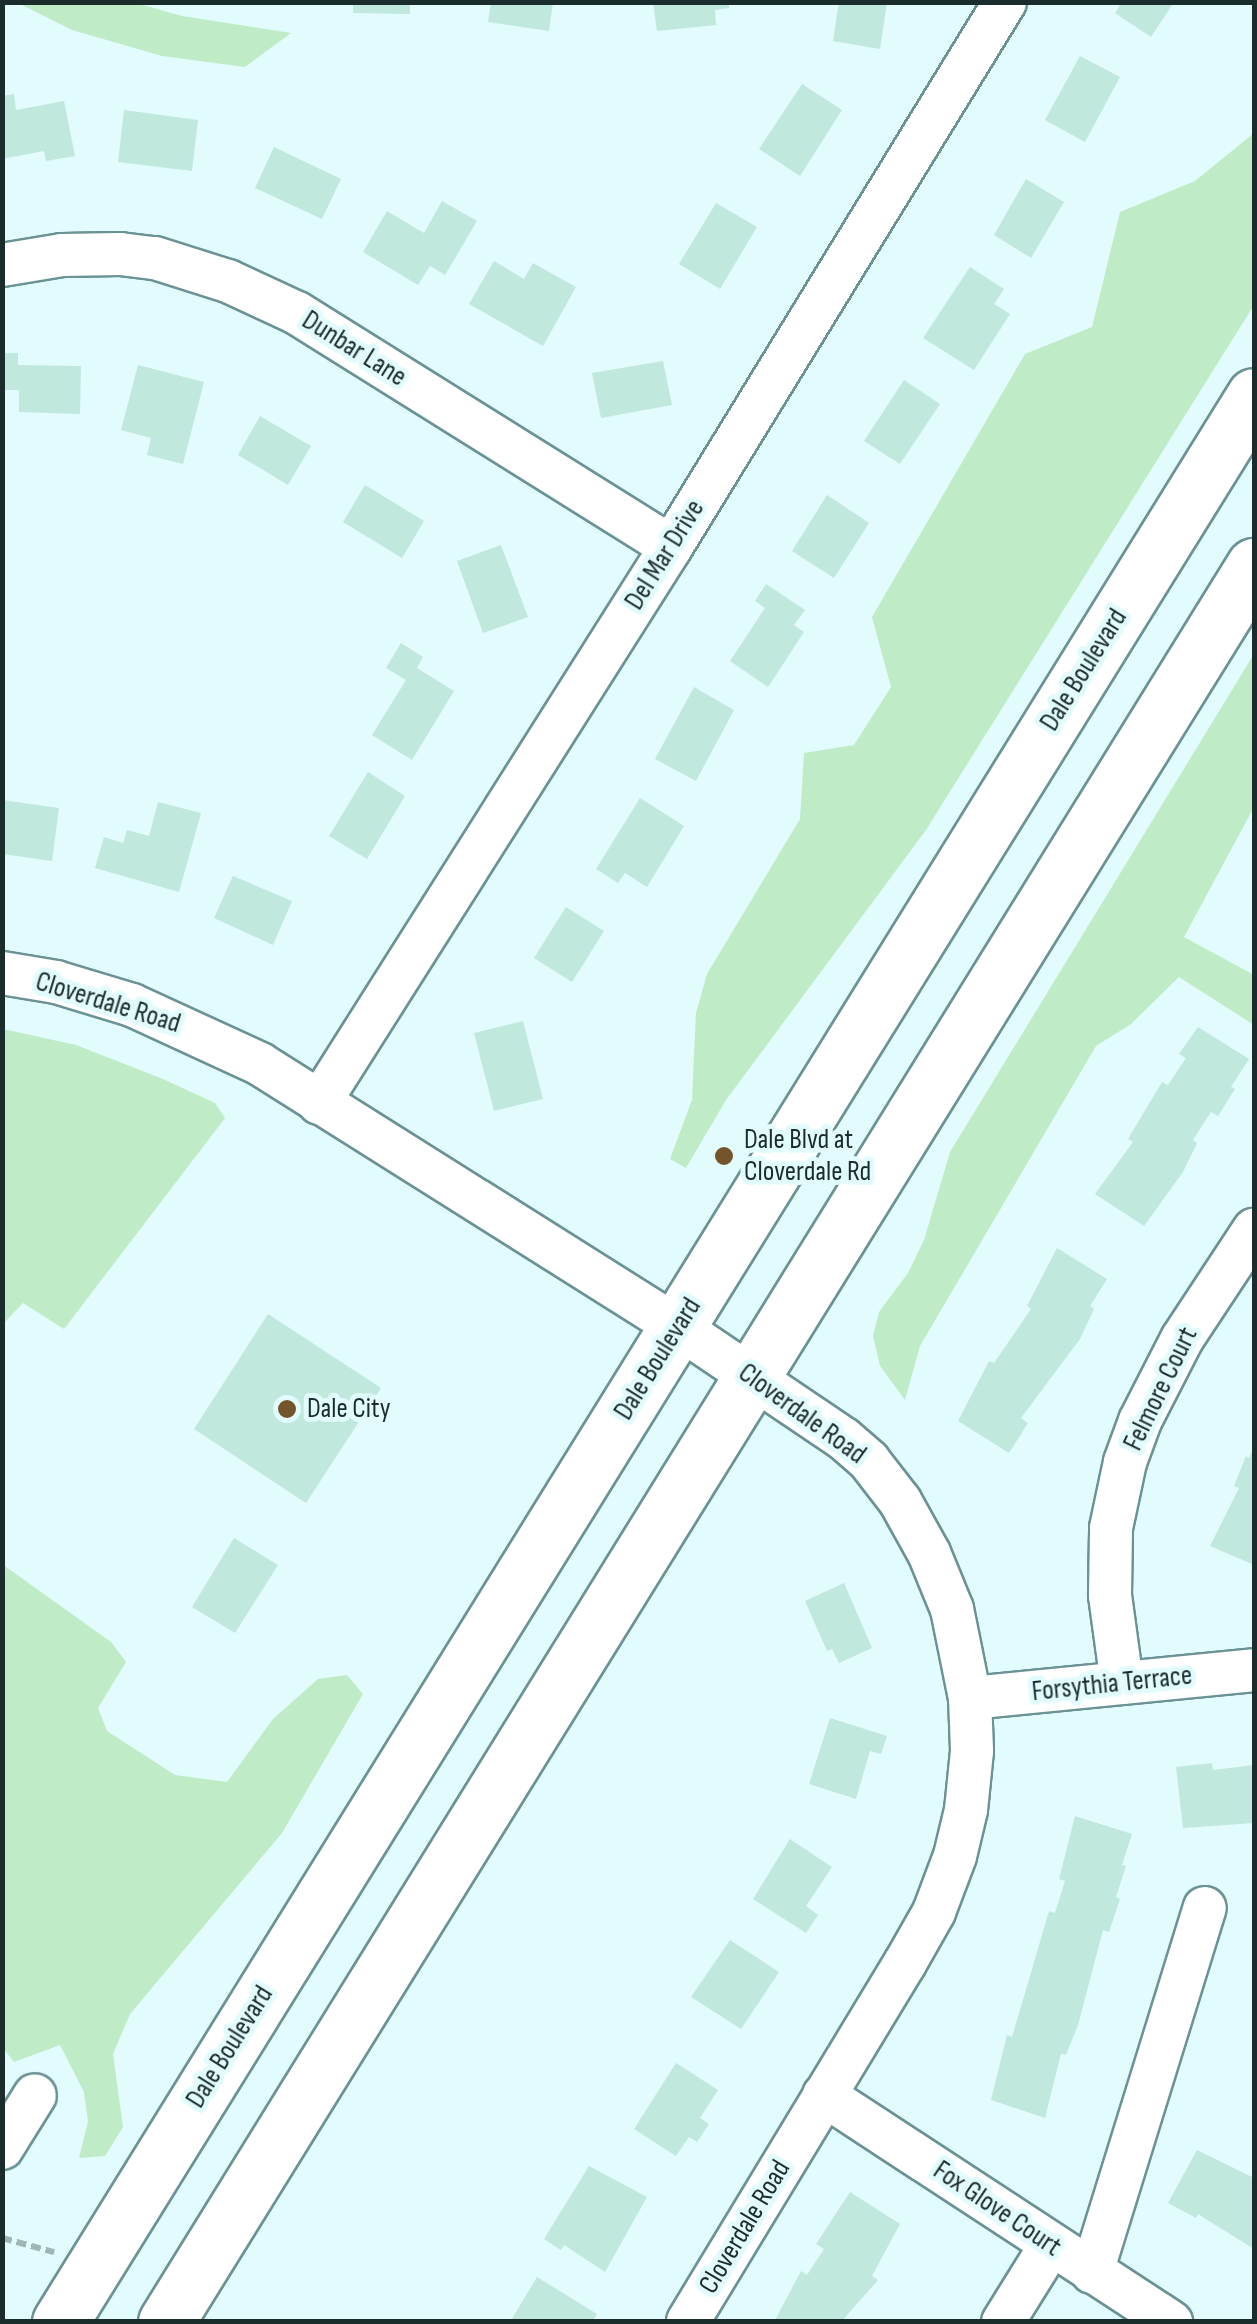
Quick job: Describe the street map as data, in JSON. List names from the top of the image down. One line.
{"streets":{"main road":["Dale Boulevard"],"street":["Dunbar Lane","Del Mar Drive","Cloverdale Road","Felmore Court","Forsythia Terrace","Fox Glove Court"]},"crossings":[["Dunbar Lane","Del Mar Drive"],["Del Mar Drive","Cloverdale Road"],["Dale Boulevard","Cloverdale Road"],["Cloverdale Road","Forsythia Terrace"],["Cloverdale Road","Fox Glove Court"],["Felmore Court","Forsythia Terrace"]],"places":["Dale Blvd at Cloverdale Rd","Dale City"]}
